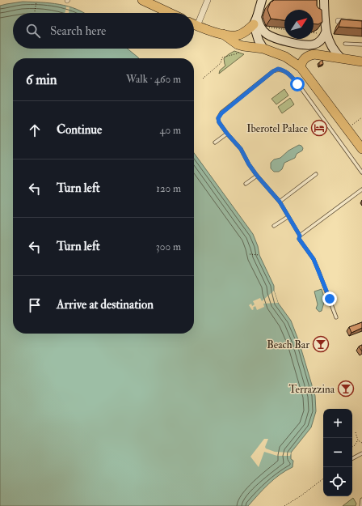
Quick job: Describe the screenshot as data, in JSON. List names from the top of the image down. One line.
{"places":{"hotel":["Iberotel Palace"],"bar":["Beach Bar","Terrazzina"]},"north":"top right","page":{"search":"Search here","heading":["6 min","Walk · 460 m"],"list":[["Continue","40 m"],["Turn left","120 m"],["Turn left","300 m"],"Arrive at destination"],"map_buttons":["+","−"]}}
